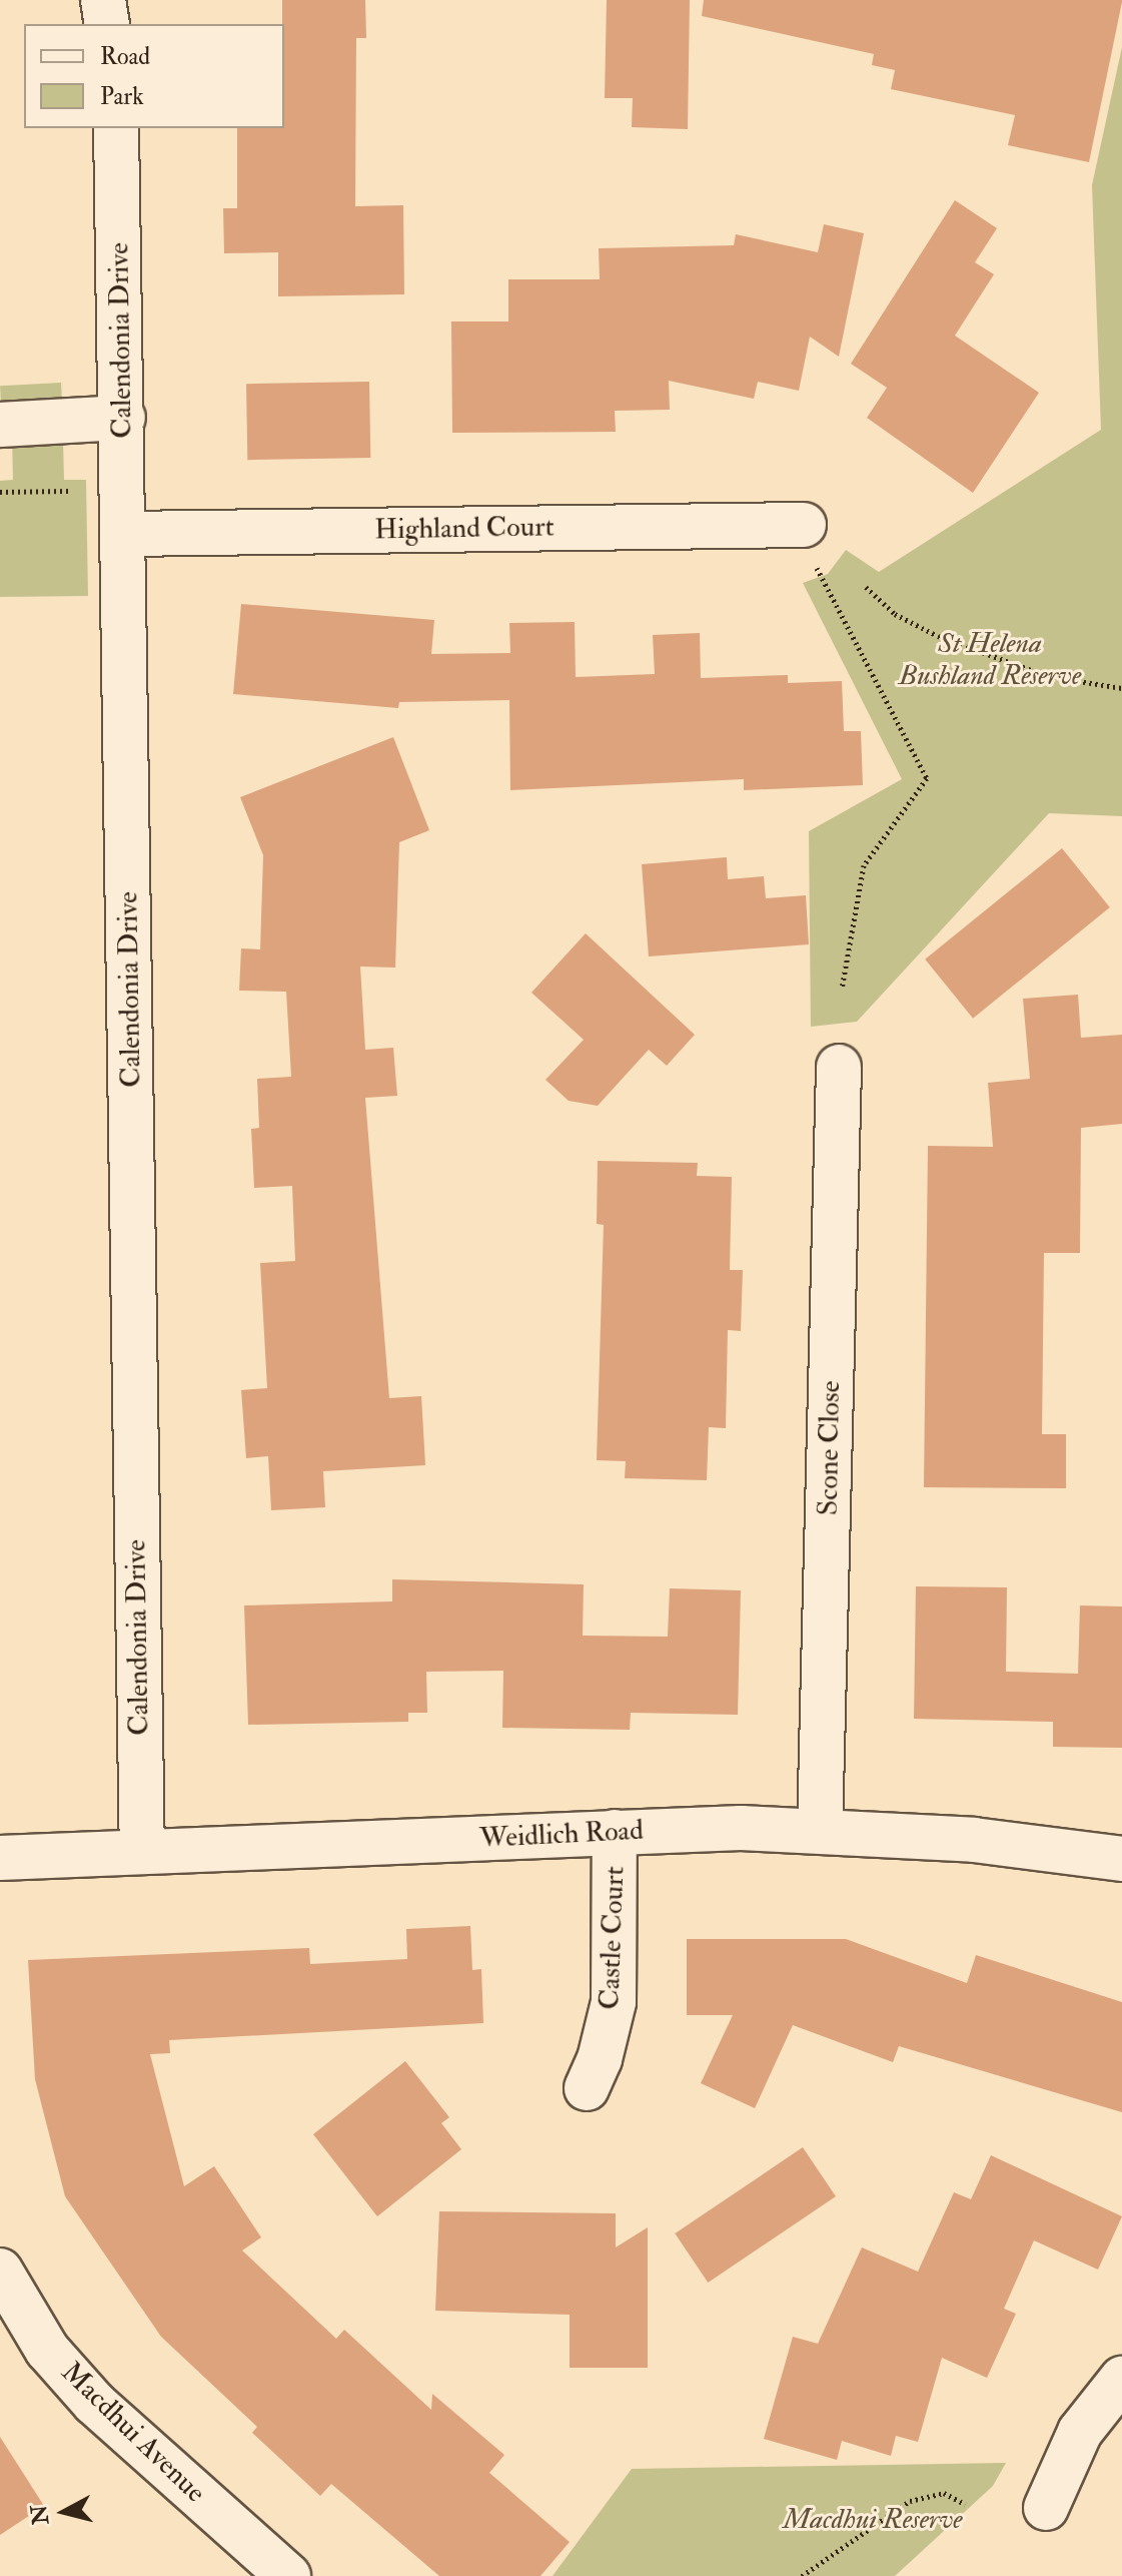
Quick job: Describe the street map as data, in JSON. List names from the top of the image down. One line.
{"streets":{"street":["Calendonia Drive","Highland Court","Scone Close","Weidlich Road","Castle Court","Macdhui Avenue"]},"crossings":[["Calendonia Drive","Highland Court"],["Calendonia Drive","Weidlich Road"],["Scone Close","Weidlich Road"],["Weidlich Road","Castle Court"]],"parks":["St Helena Bushland Reserve","Macdhui Reserve"],"legend":["Road","Park"],"north":"left"}
